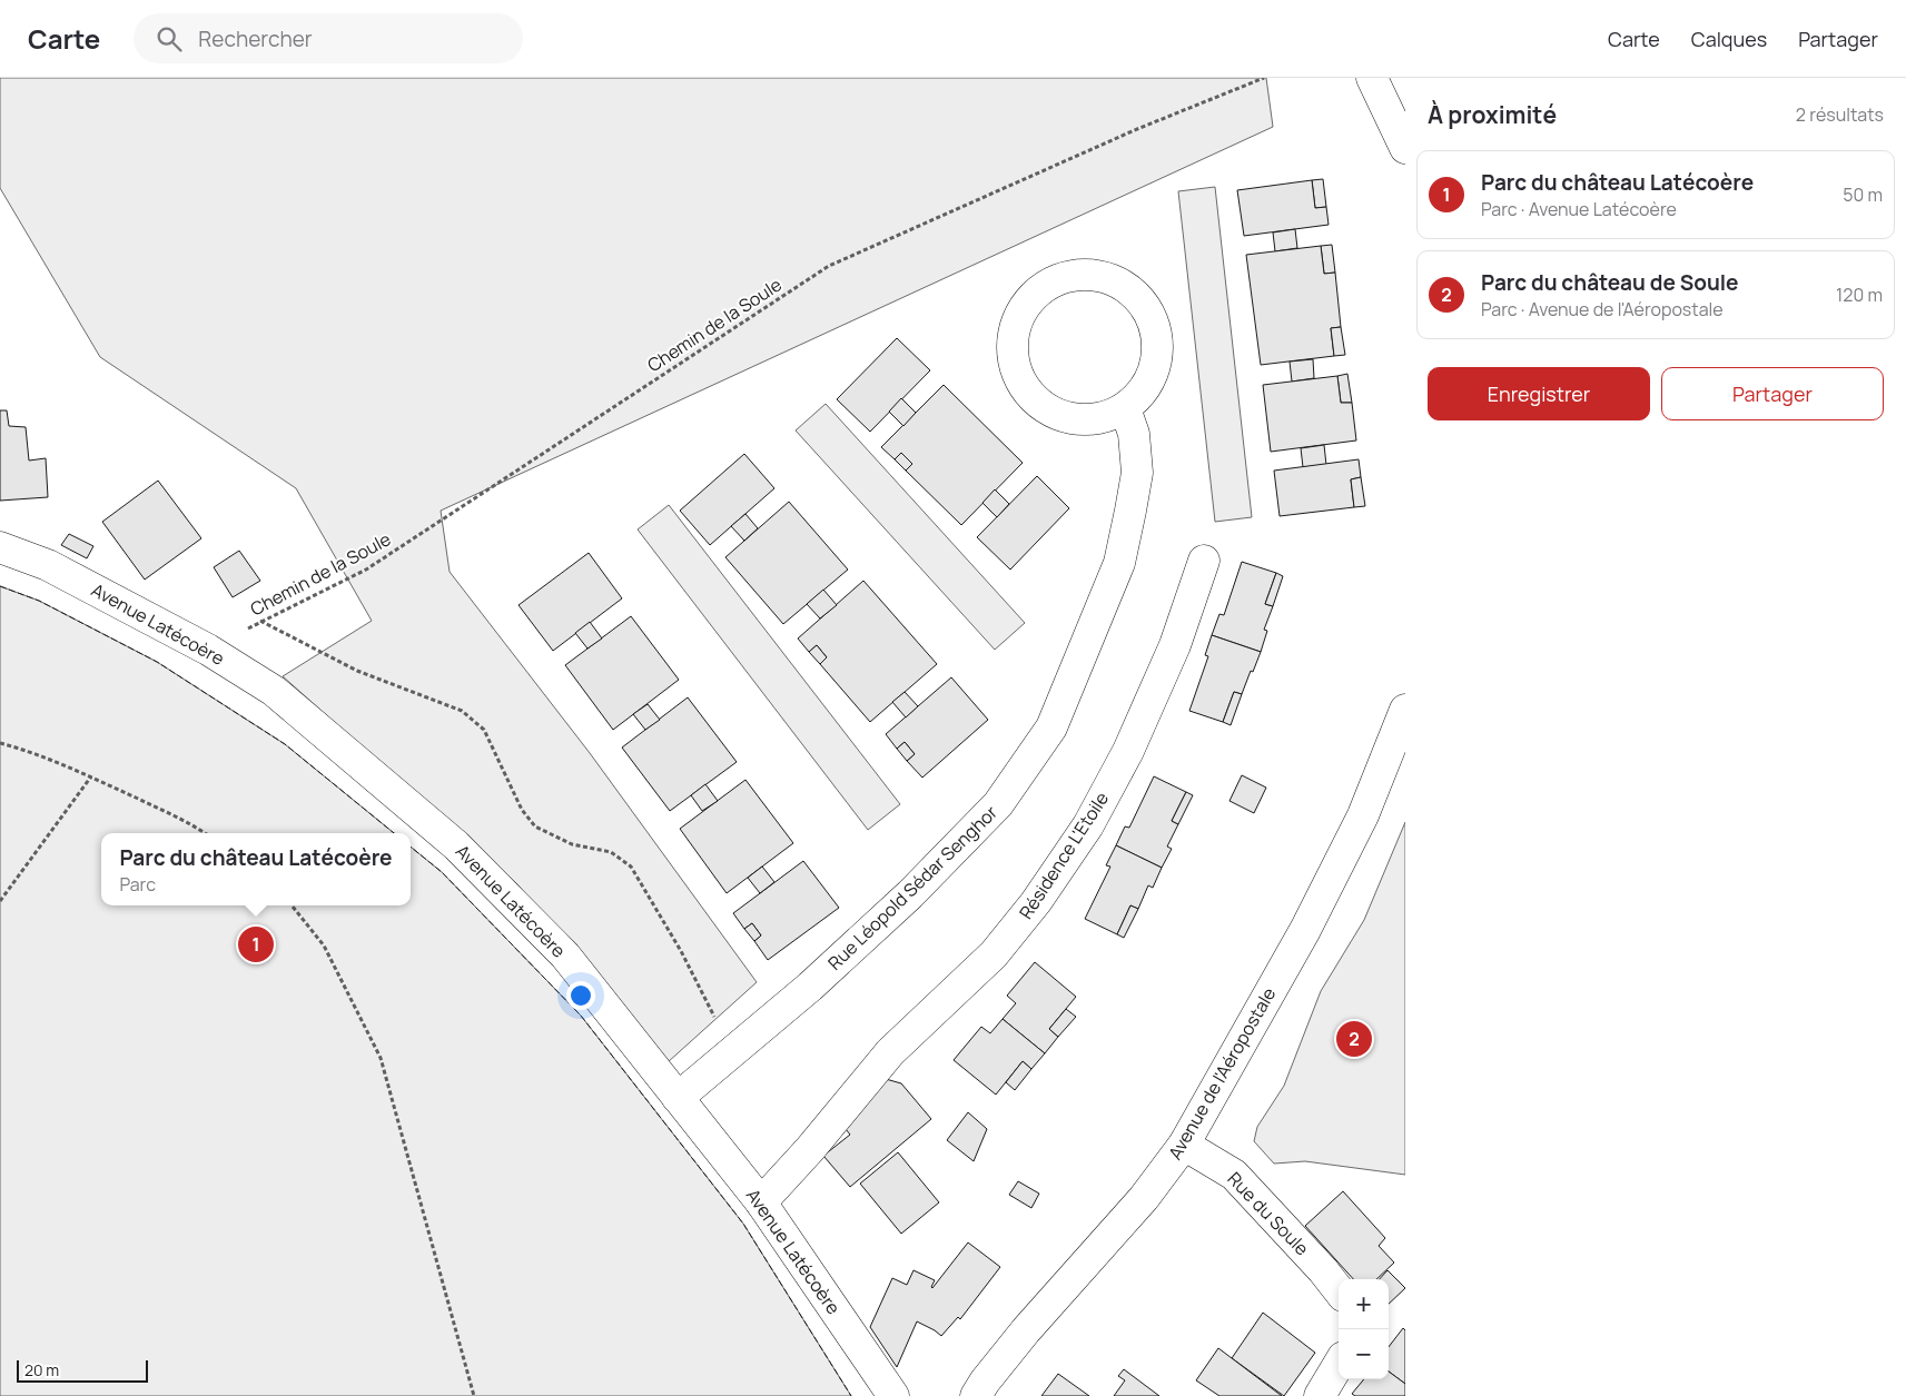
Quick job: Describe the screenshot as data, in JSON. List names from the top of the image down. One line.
{"streets":{"street":["Avenue Latécoère","Résidence L'Etoile","Rue Léopold Sédar Senghor","Avenue de l'Aéropostale","Rue du Soule"],"path":["Chemin de la Soule"]},"crossings":[["Chemin de la Soule","Avenue Latécoère"],["Avenue Latécoère","Résidence L'Etoile"],["Avenue Latécoère","Rue Léopold Sédar Senghor"],["Avenue de l'Aéropostale","Rue du Soule"]],"scale_bar":"20 m","page":{"header":"Carte","search":"Rechercher","nav":["Carte","Calques","Partager"],"heading":["À proximité","2 résultats"],"list":[{"mark":"1","name":"Parc du château Latécoère","note":"Parc · Avenue Latécoère","value":"50 m"},{"mark":"2","name":"Parc du château de Soule","note":"Parc · Avenue de l'Aéropostale","value":"120 m"}],"buttons":["Enregistrer","Partager"],"popup":["Parc du château Latécoère","Parc"],"pins":["1","2"],"map_buttons":["+","−"],"scale":"20 m"}}
